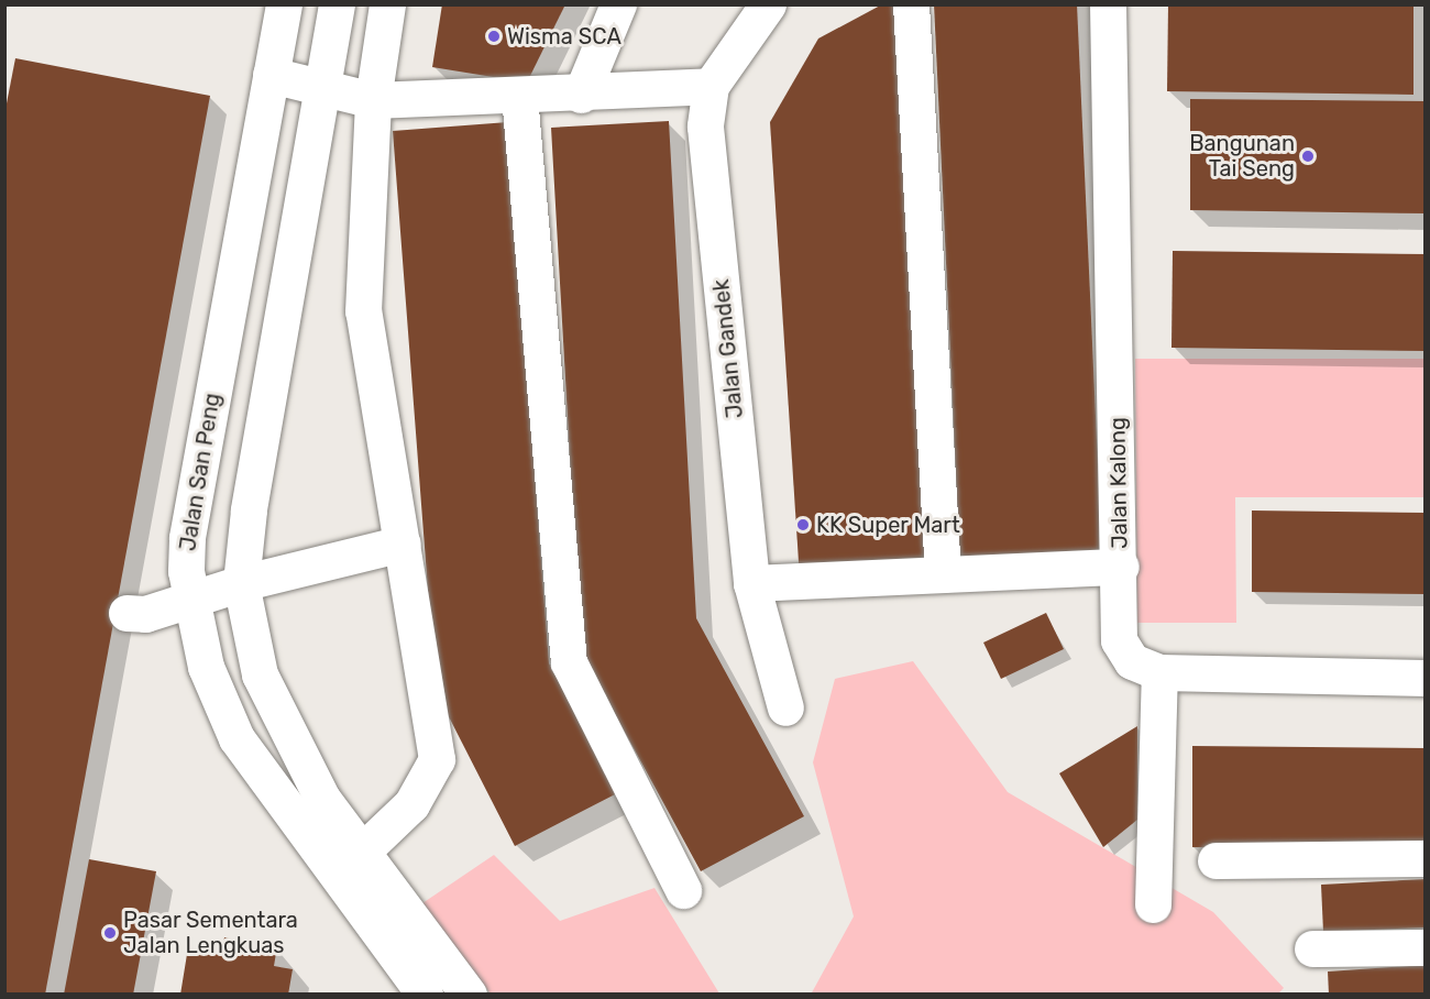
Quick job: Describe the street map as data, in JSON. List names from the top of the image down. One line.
{"streets":{"street":["Jalan Gandek","Jalan San Peng","Jalan Kalong"]},"places":["Wisma SCA","Bangunan Tai Seng","KK Super Mart","Pasar Sementara Jalan Lengkuas"]}
